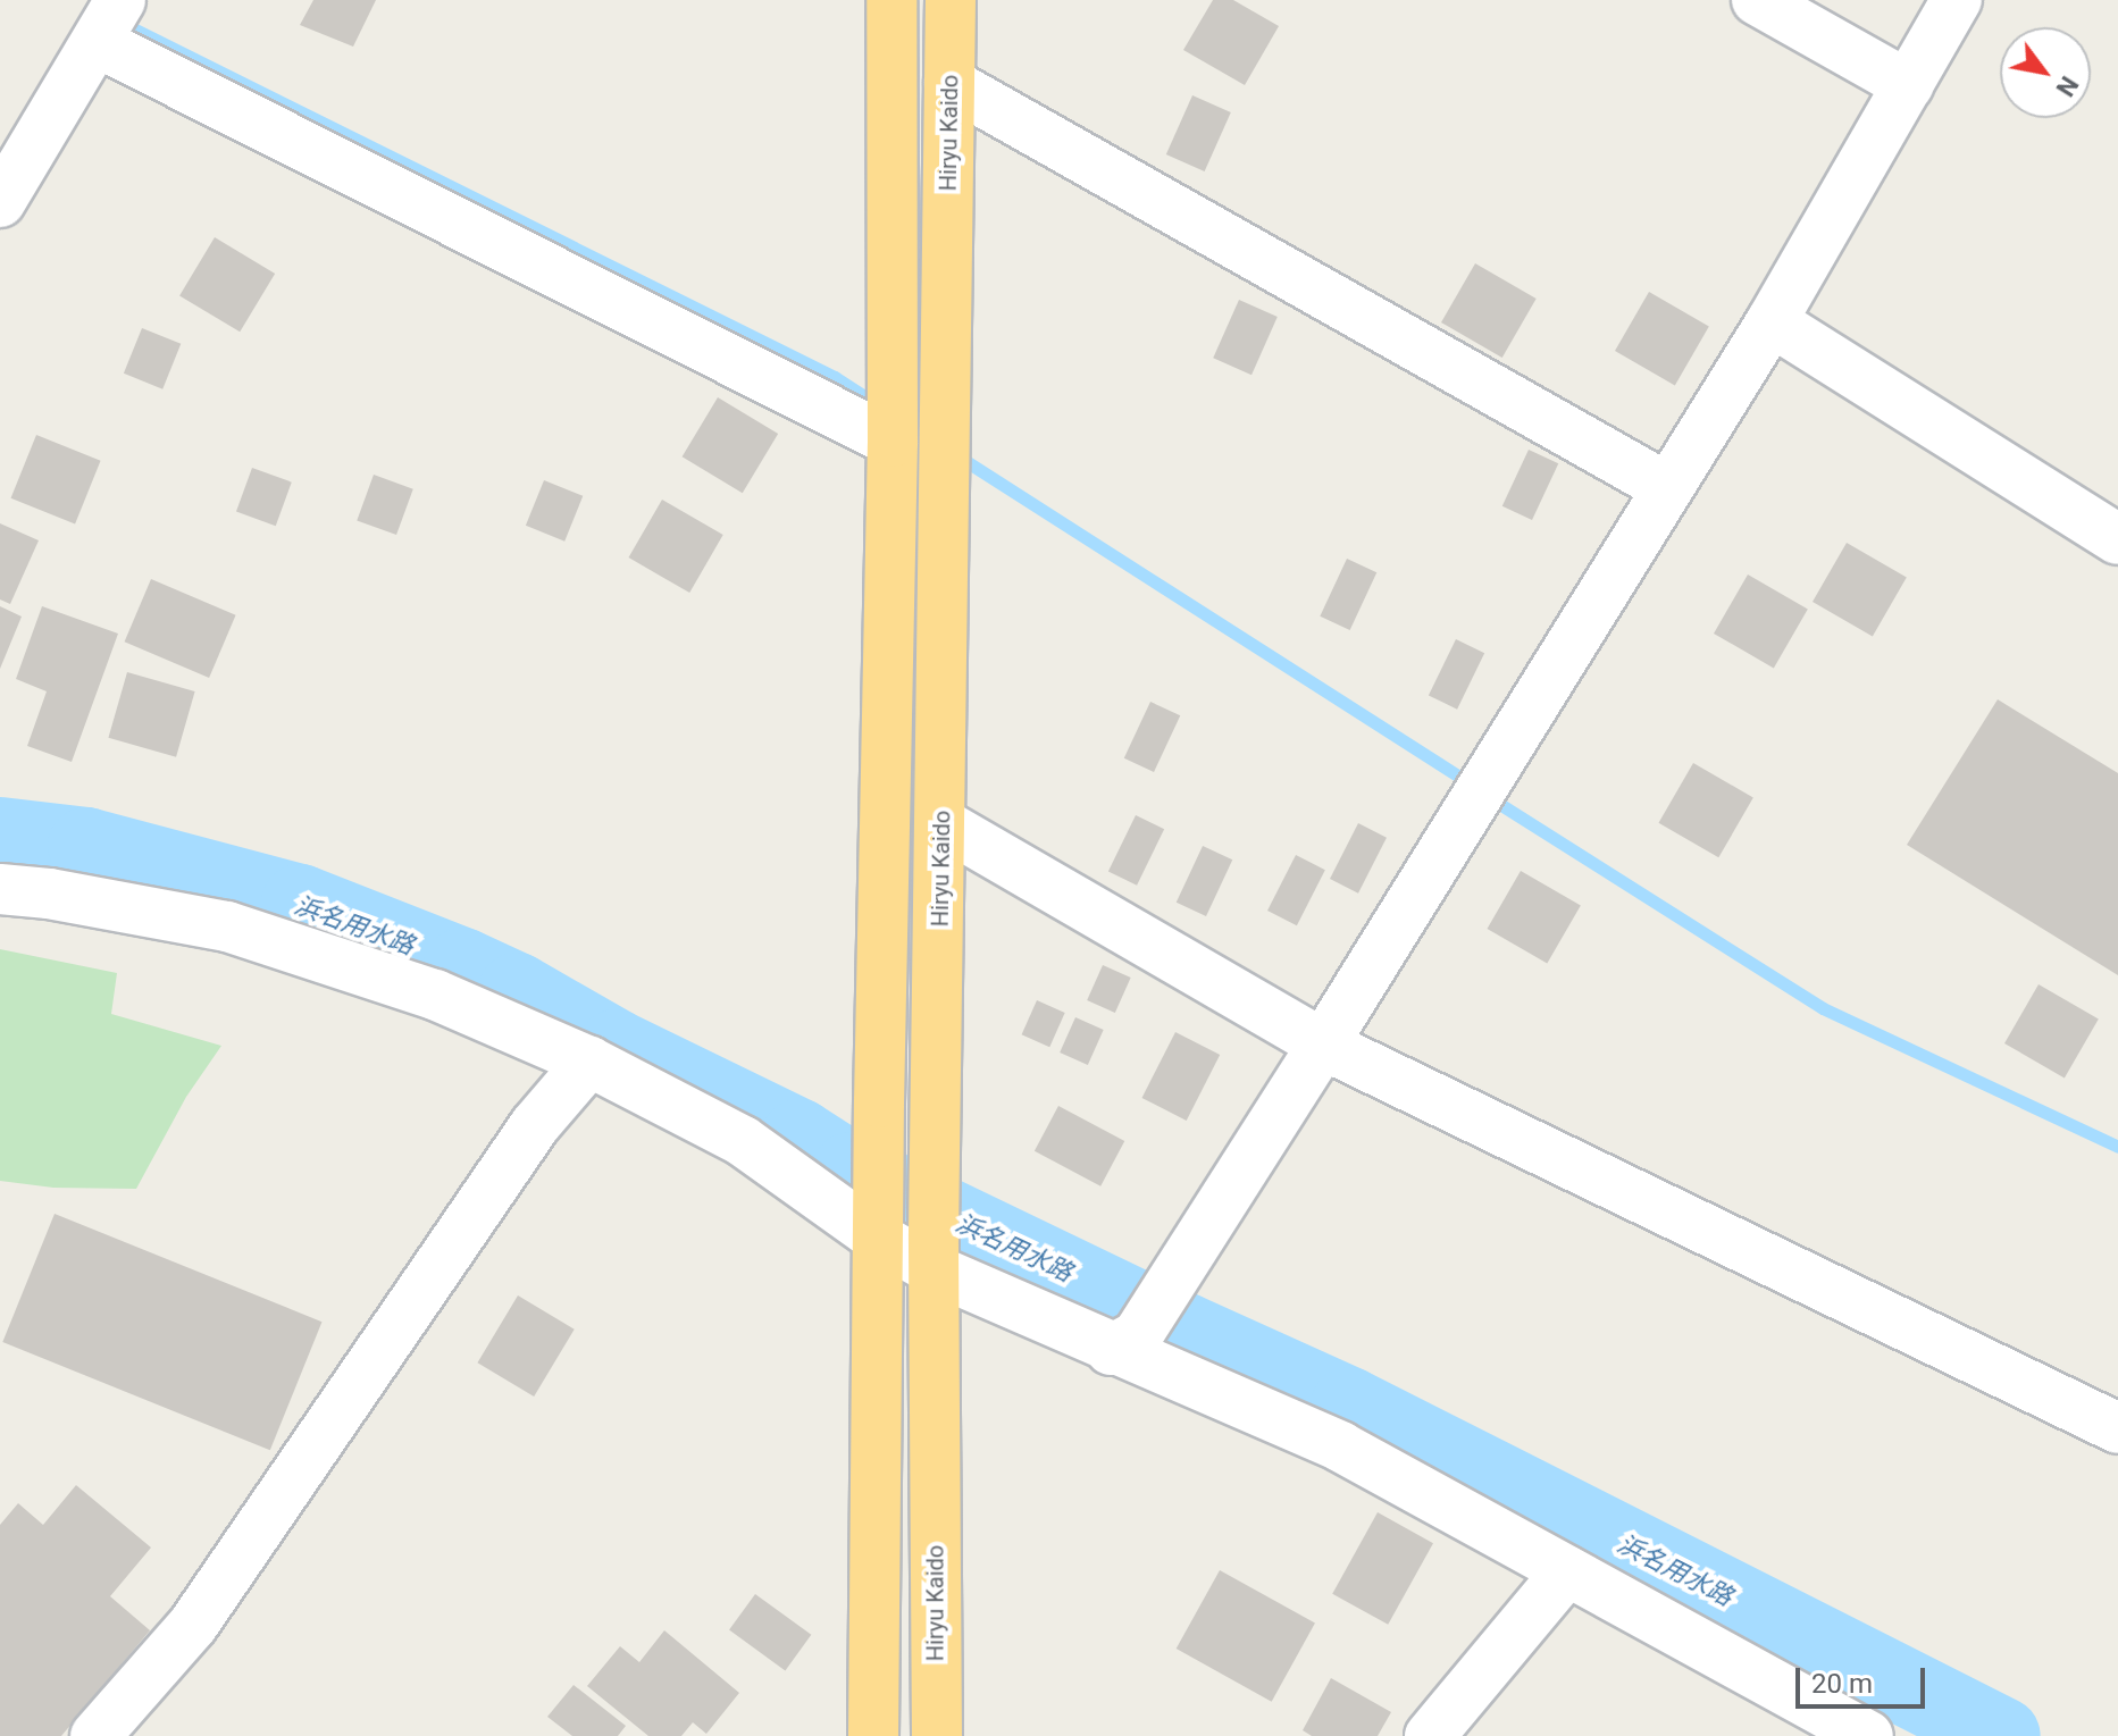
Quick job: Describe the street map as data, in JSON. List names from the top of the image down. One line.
{"streets":{"highway":["Hiryu Kaido"]},"water":["浜名用水路"],"scale_bar":"20 m","north":"bottom right"}
